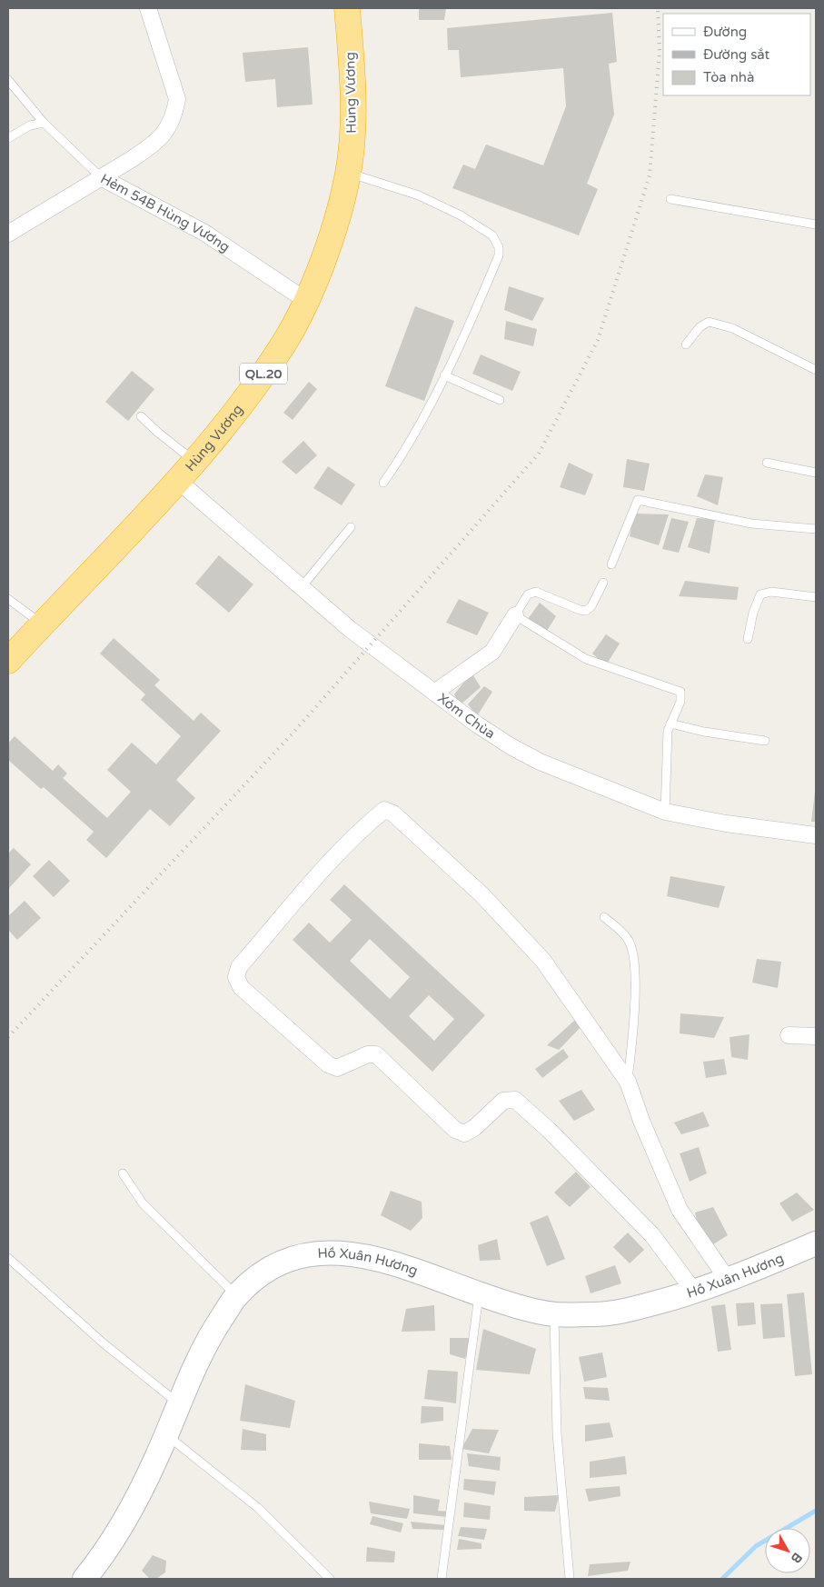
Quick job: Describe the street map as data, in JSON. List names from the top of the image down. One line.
{"streets":{"highway":["Hùng Vương","QL.20"],"main road":["Hồ Xuân Hương"],"street":["Hẻm 54B Hùng Vương","Xóm Chùa"]},"crossings":[["Hùng Vương","Hẻm 54B Hùng Vương"],["Hùng Vương","Xóm Chùa"]],"legend":["Đường","Đường sắt","Tòa nhà"],"north":"bottom right"}
